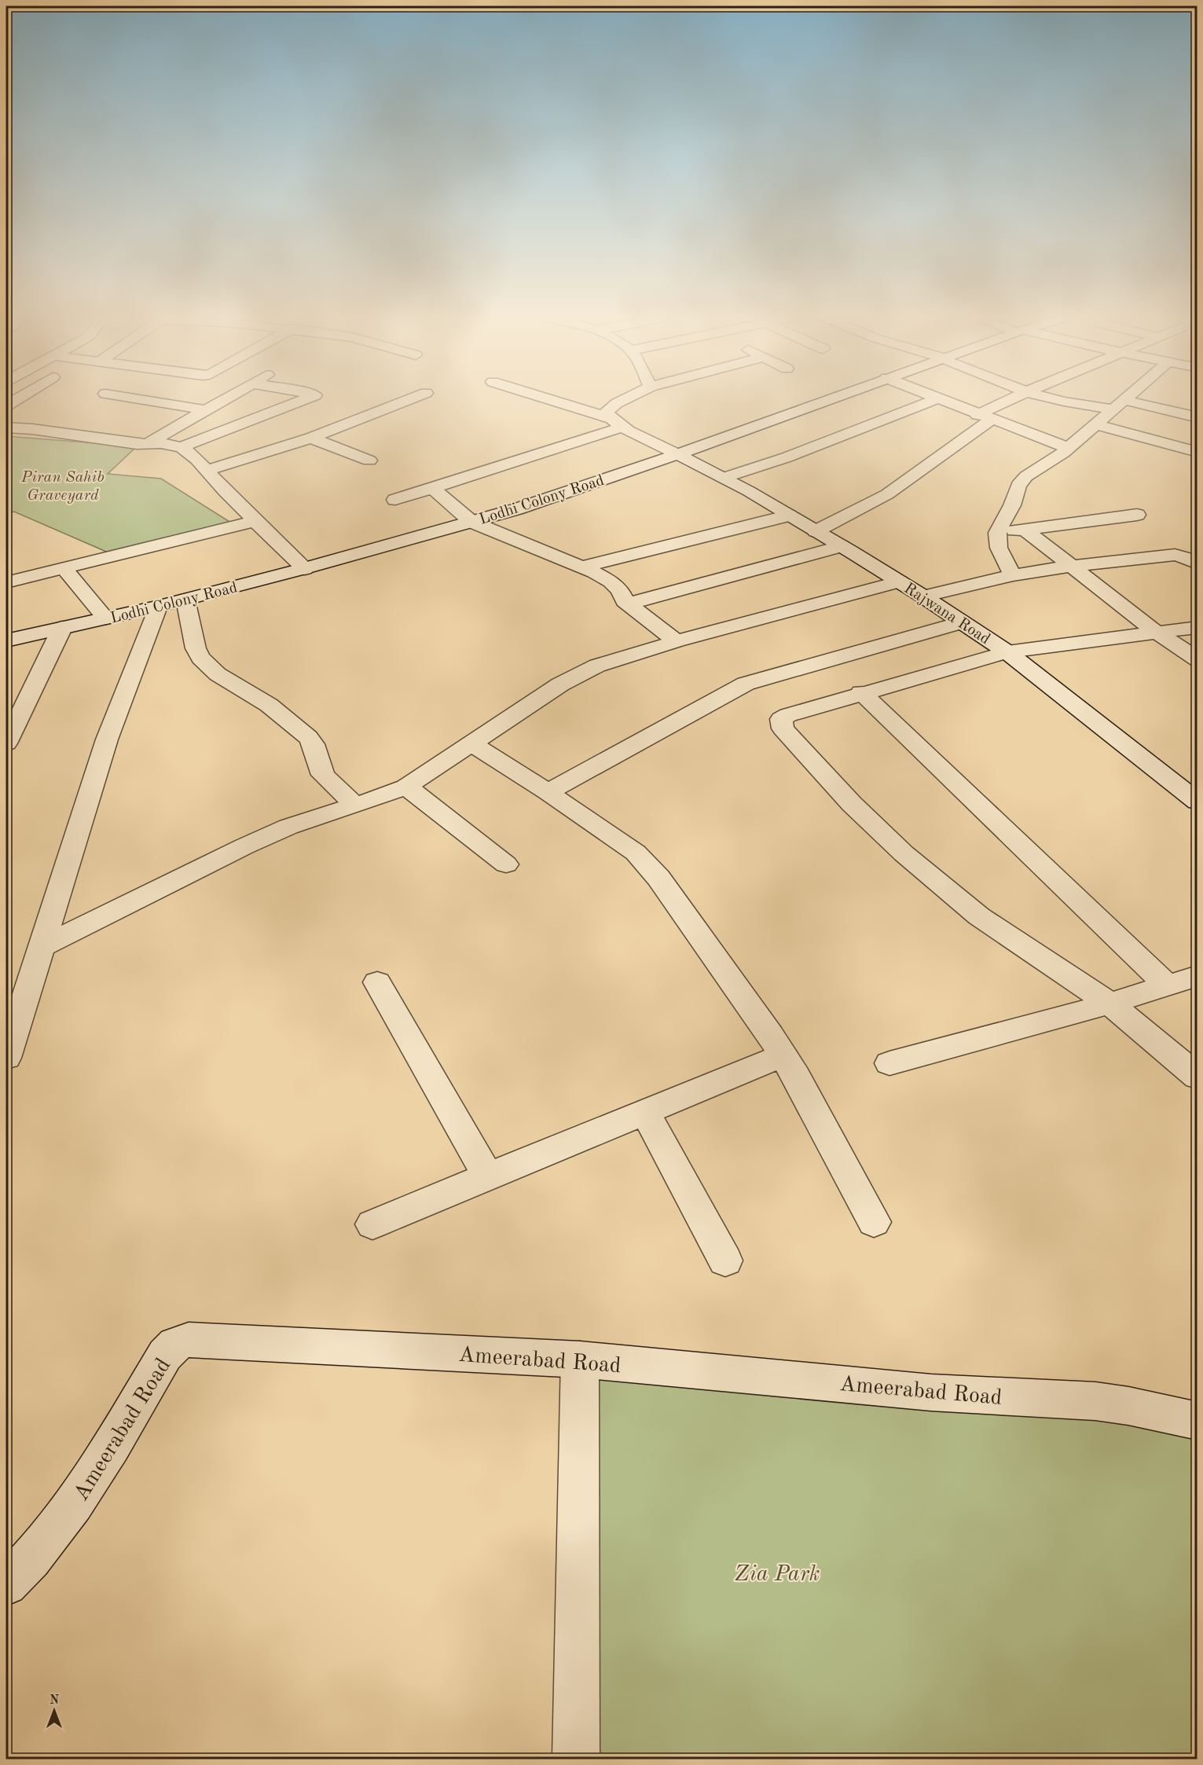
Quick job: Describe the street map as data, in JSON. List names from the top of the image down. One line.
{"streets":{"street":["Lodhi Colony Road","Rajwana Road","Ameerabad Road"]},"crossings":[["Lodhi Colony Road","Rajwana Road"]],"parks":["Piran Sahib Graveyard","Zia Park"],"north":"top"}
